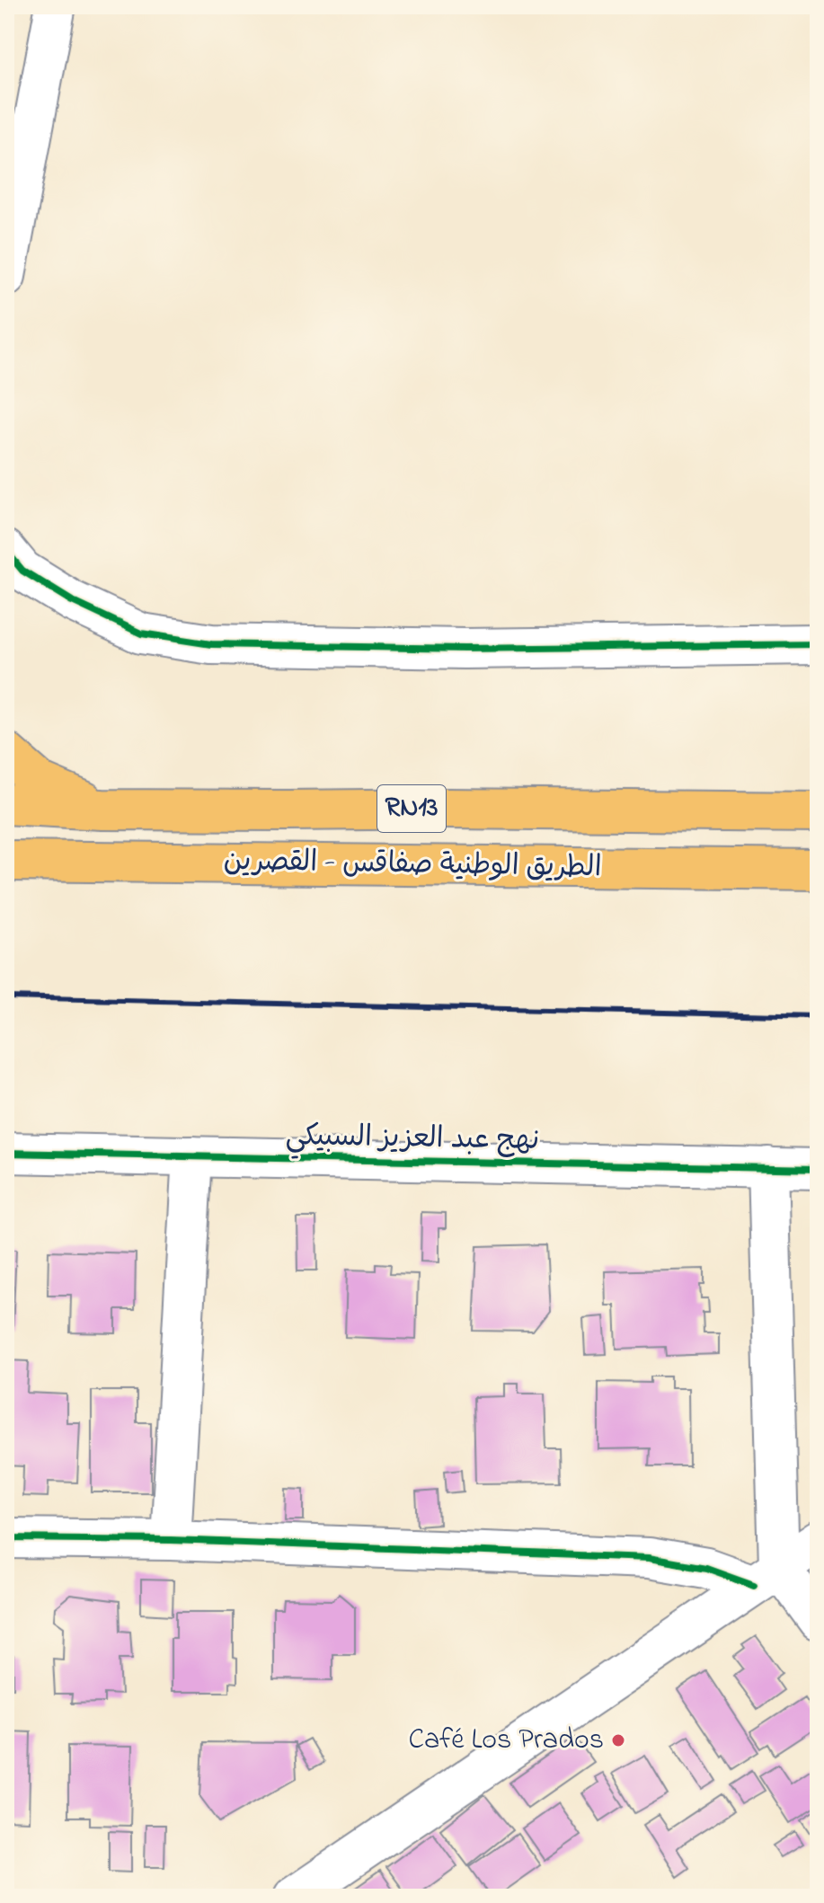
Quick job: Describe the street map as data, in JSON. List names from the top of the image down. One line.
{"streets":{"main road":["RN13","الطريق الوطنية صفاقس - القصرين"],"street":["نهج عبد العزيز السبيكي"]},"places":["Café Los Prados"]}
